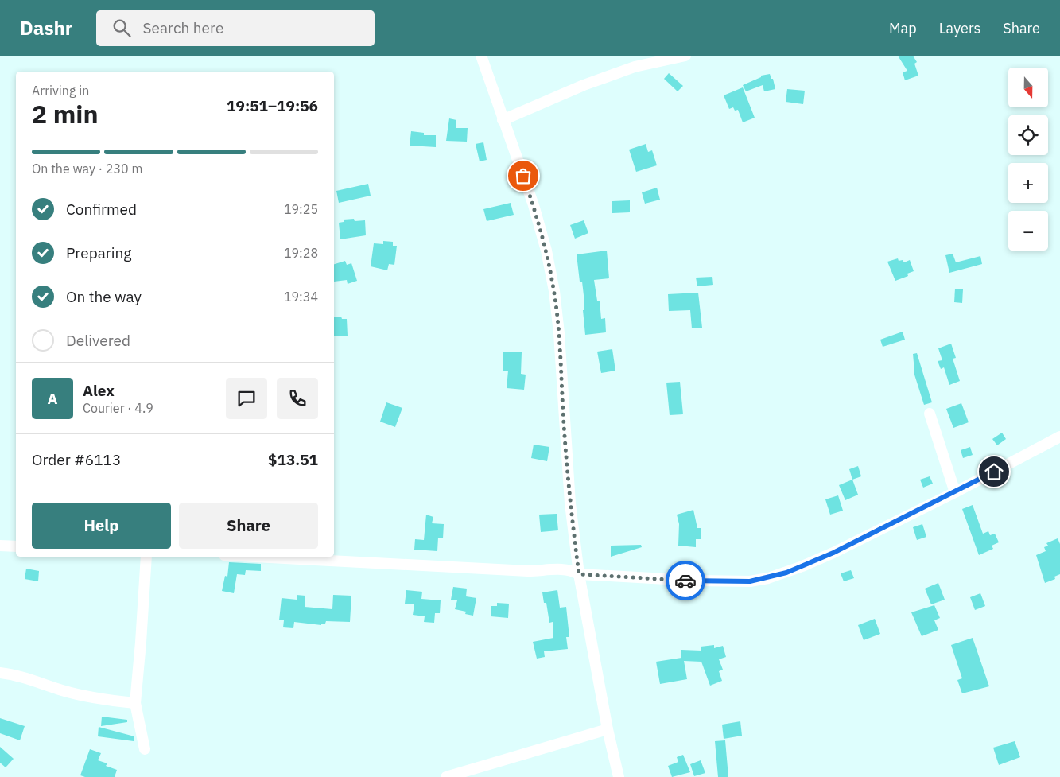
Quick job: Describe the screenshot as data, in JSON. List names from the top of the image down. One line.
{"north":"bottom","page":{"header":"Dashr","search":"Search here","nav":["Map","Layers","Share"],"map_buttons":["+","−"],"heading":["2 min","Arriving in","19:51–19:56"],"panel":["Alex","Courier · 4.9","Order #6113","$13.51"],"bar":"On the way · 230 m","list":[["Confirmed","19:25"],["Preparing","19:28"],["On the way","19:34"],"Delivered"],"round":"A","buttons":["Help","Share"]}}
